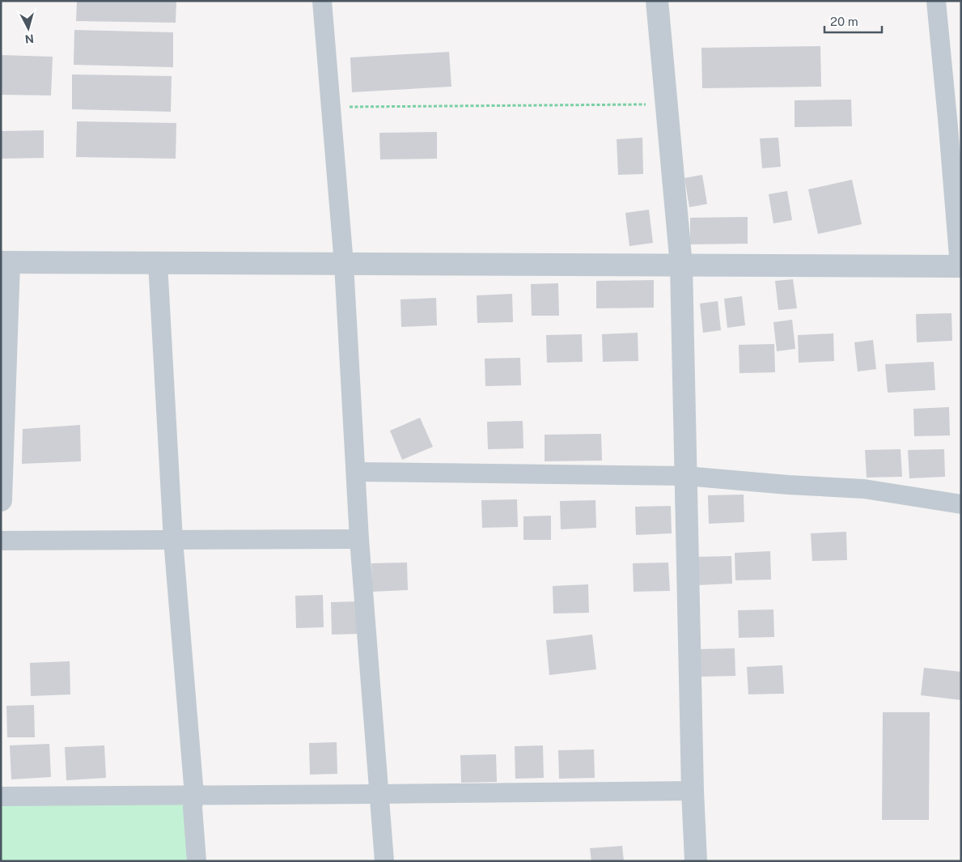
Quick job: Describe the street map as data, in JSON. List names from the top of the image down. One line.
{"scale_bar":"20 m","north":"bottom"}
